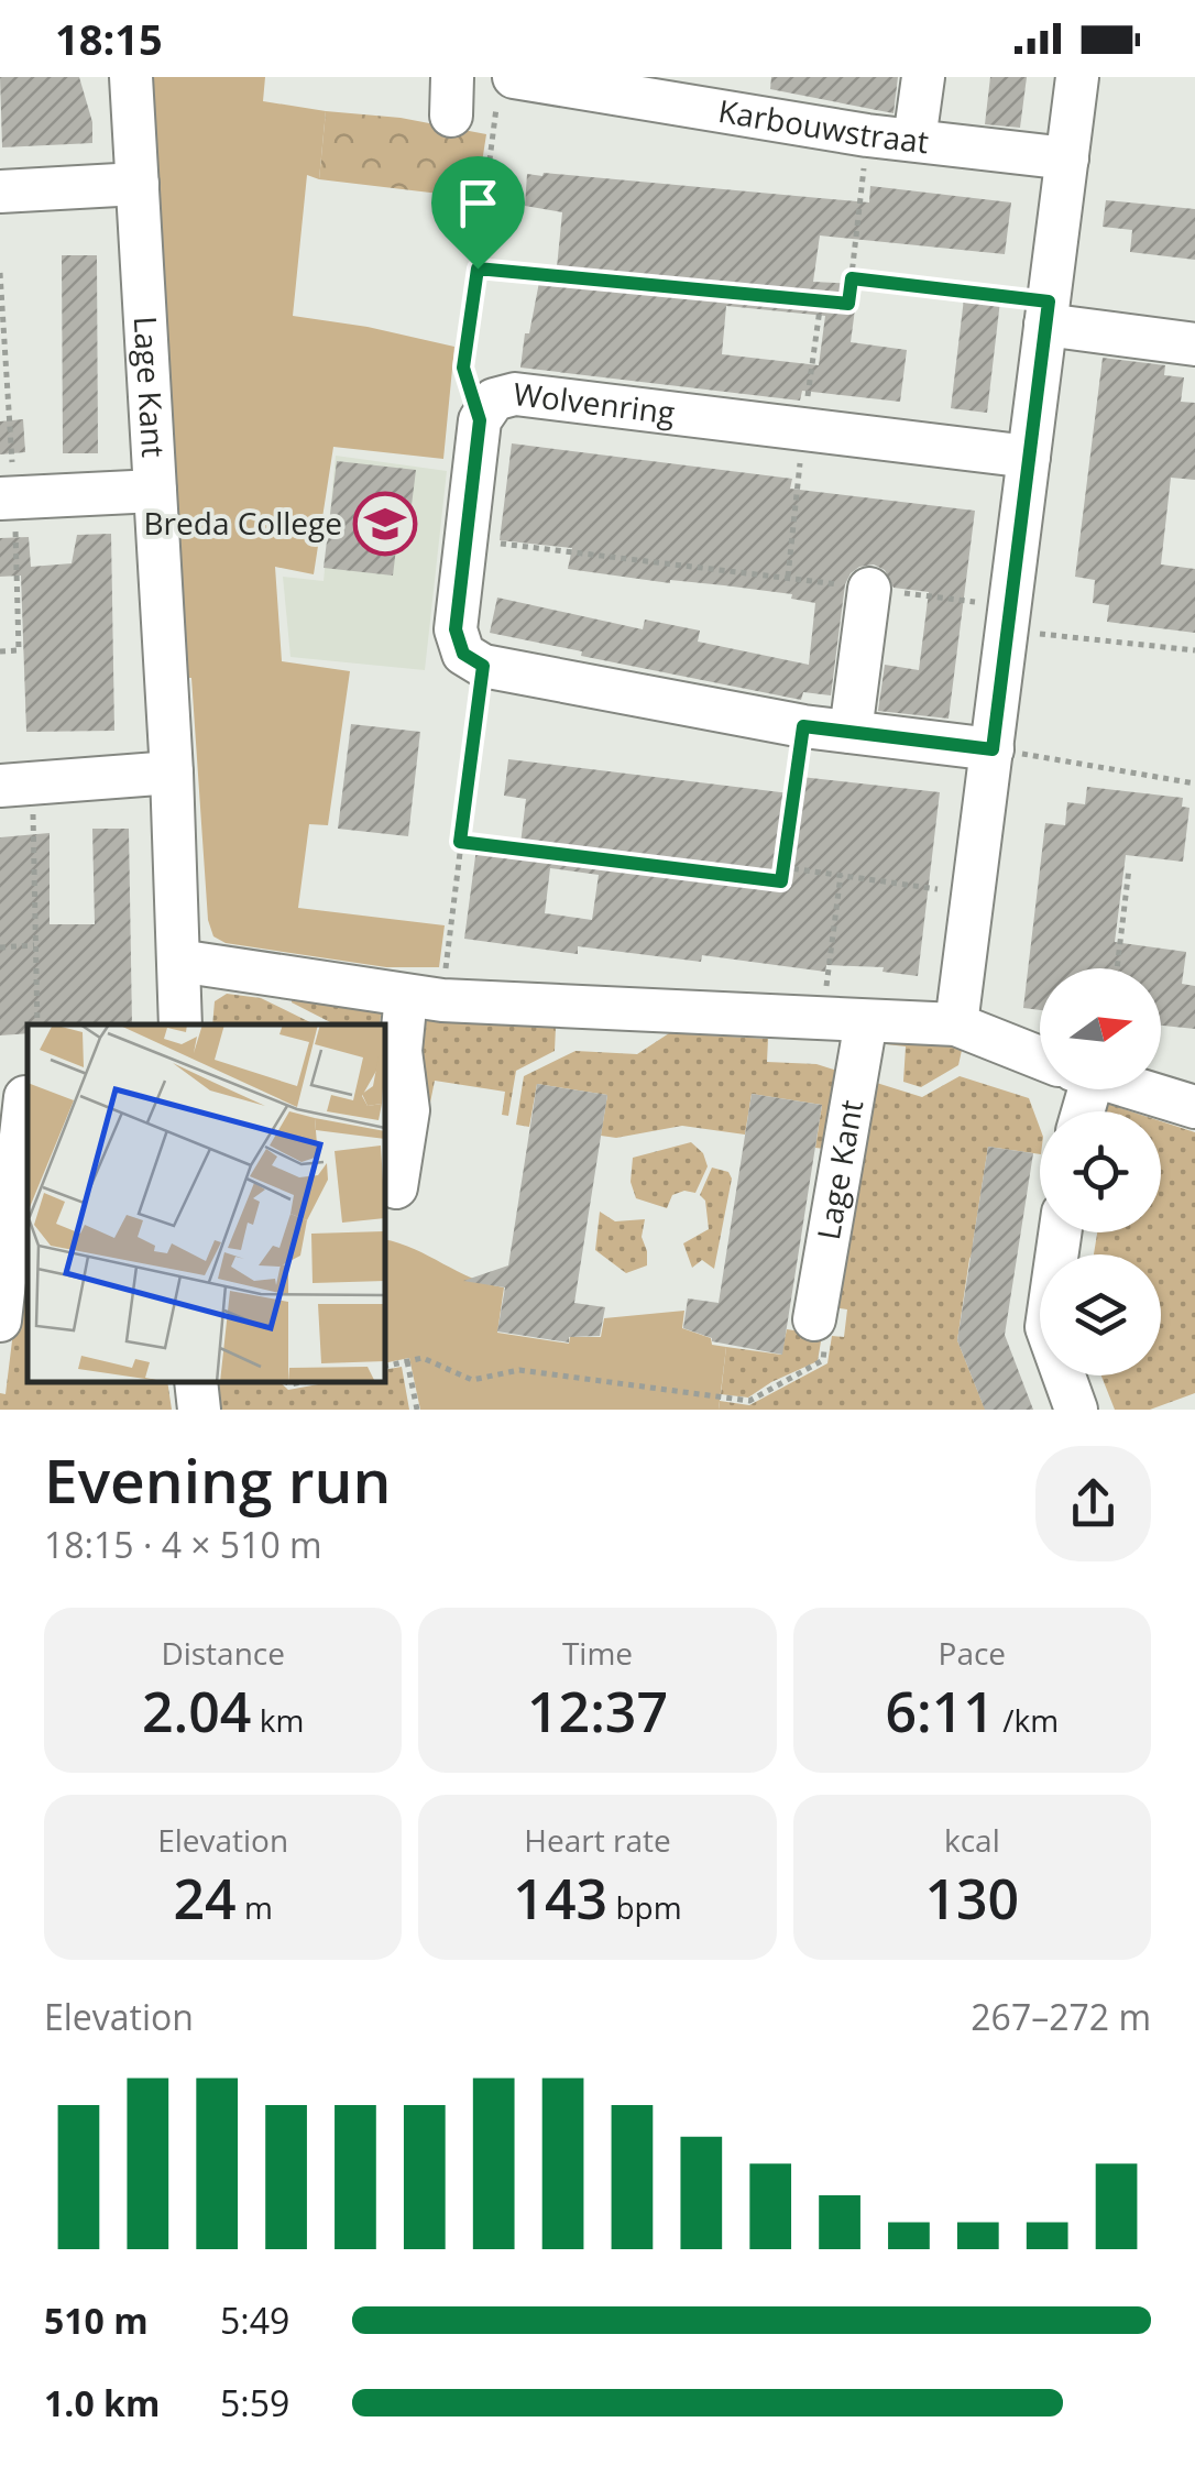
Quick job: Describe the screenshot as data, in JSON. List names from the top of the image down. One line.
{"streets":{"street":["Karbouwstraat","Lage Kant","Wolvenring"]},"places":{"school or university":["Breda College"]},"north":"right","page":{"status":"18:15","heading":["Evening run","18:15 · 4 × 510 m"],"stats":[["Distance","2.04 km"],["Time","12:37"],["Pace","6:11 /km"],["Elevation","24 m"],["Heart rate","143 bpm"],["kcal","130"]],"chart":["Elevation","267–272 m"],"list":[{"name":"510 m","note":"5:49"},{"name":"1.0 km","note":"5:59"}]}}
